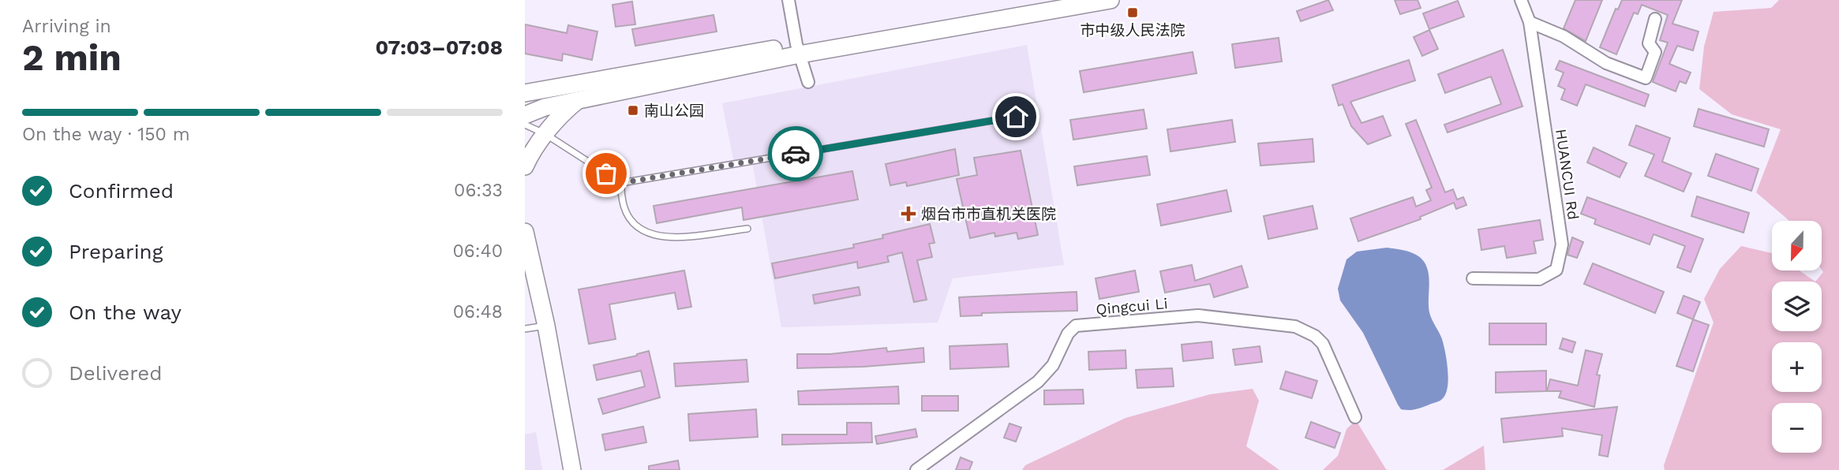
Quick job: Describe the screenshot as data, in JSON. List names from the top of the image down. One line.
{"streets":{"street":["HUANCUI Rd","Qingcui Li"]},"places":{"transit":["市中级人民法院","南山公园"],"health":["烟台市市直机关医院"]},"north":"bottom","page":{"heading":["2 min","Arriving in","07:03–07:08"],"bar":"On the way · 150 m","list":[["Confirmed","06:33"],["Preparing","06:40"],["On the way","06:48"],"Delivered"],"map_buttons":["+","−"]}}
